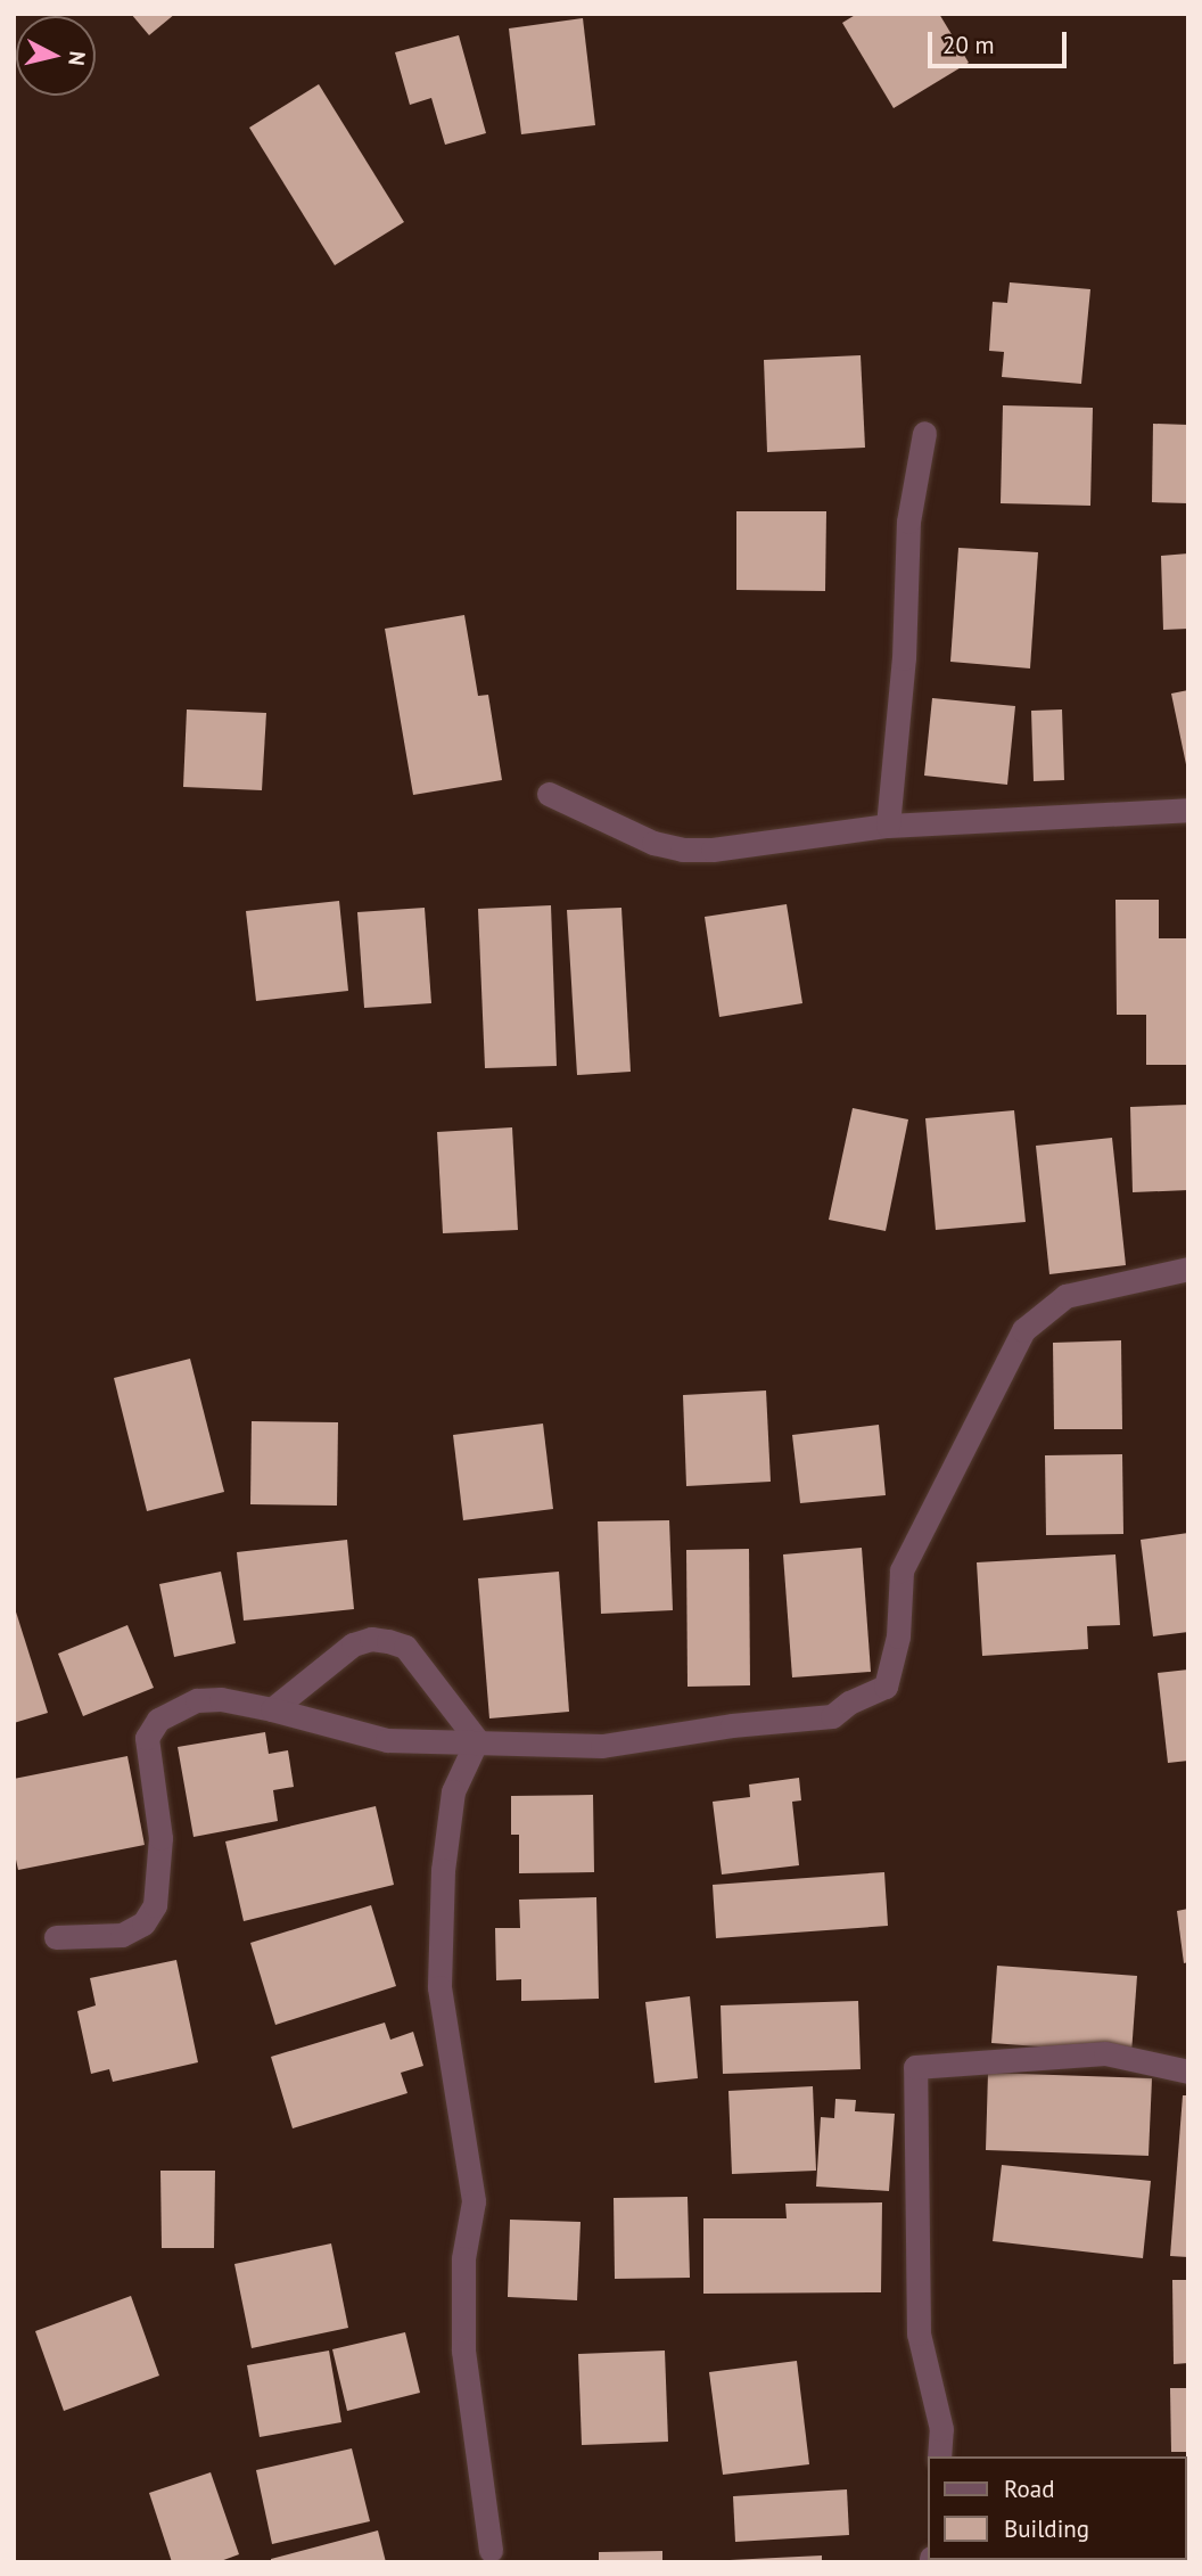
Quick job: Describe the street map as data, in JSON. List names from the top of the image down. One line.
{"legend":["Road","Building"],"scale_bar":"20 m","north":"right"}
